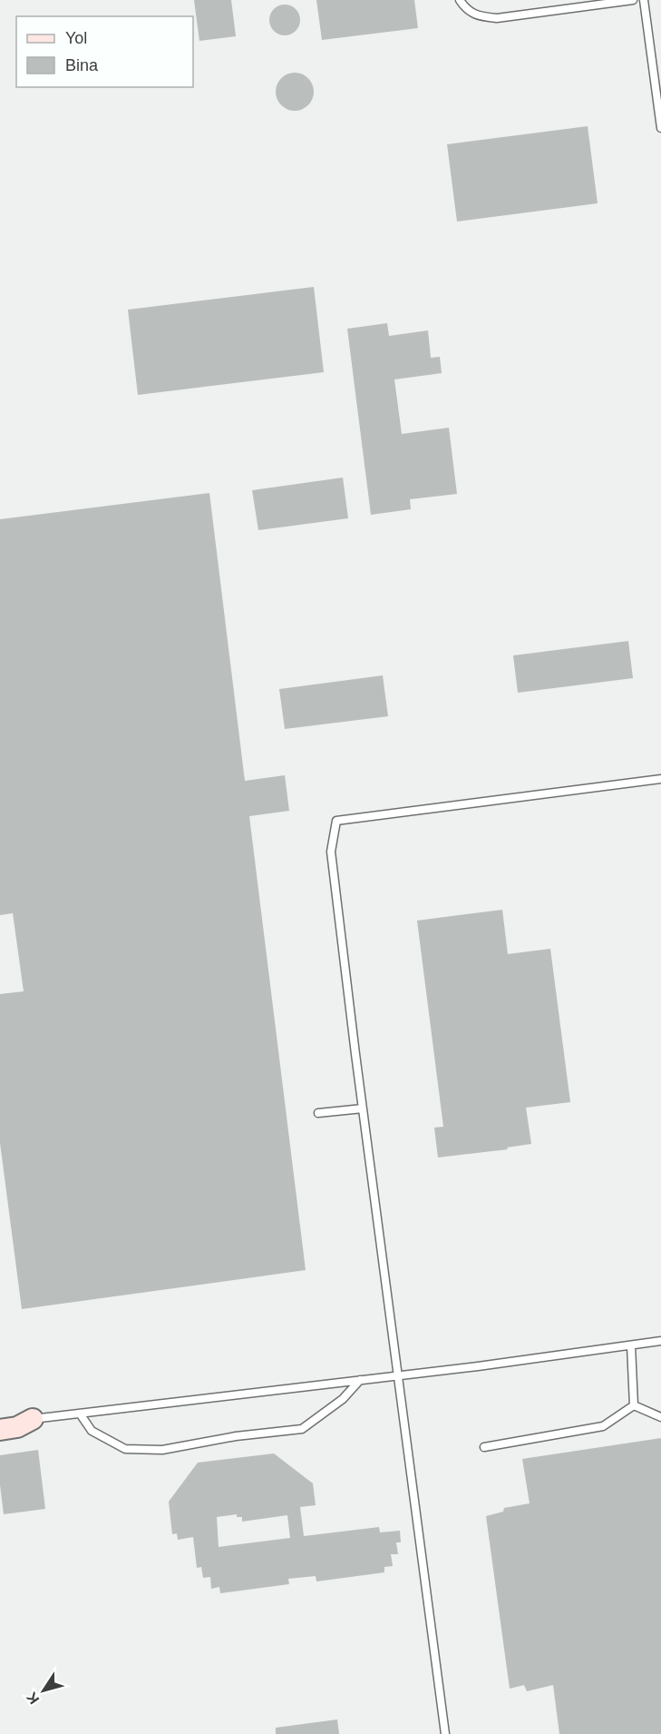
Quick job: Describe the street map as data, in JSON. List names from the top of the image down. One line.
{"legend":["Yol","Bina"],"north":"bottom left"}
